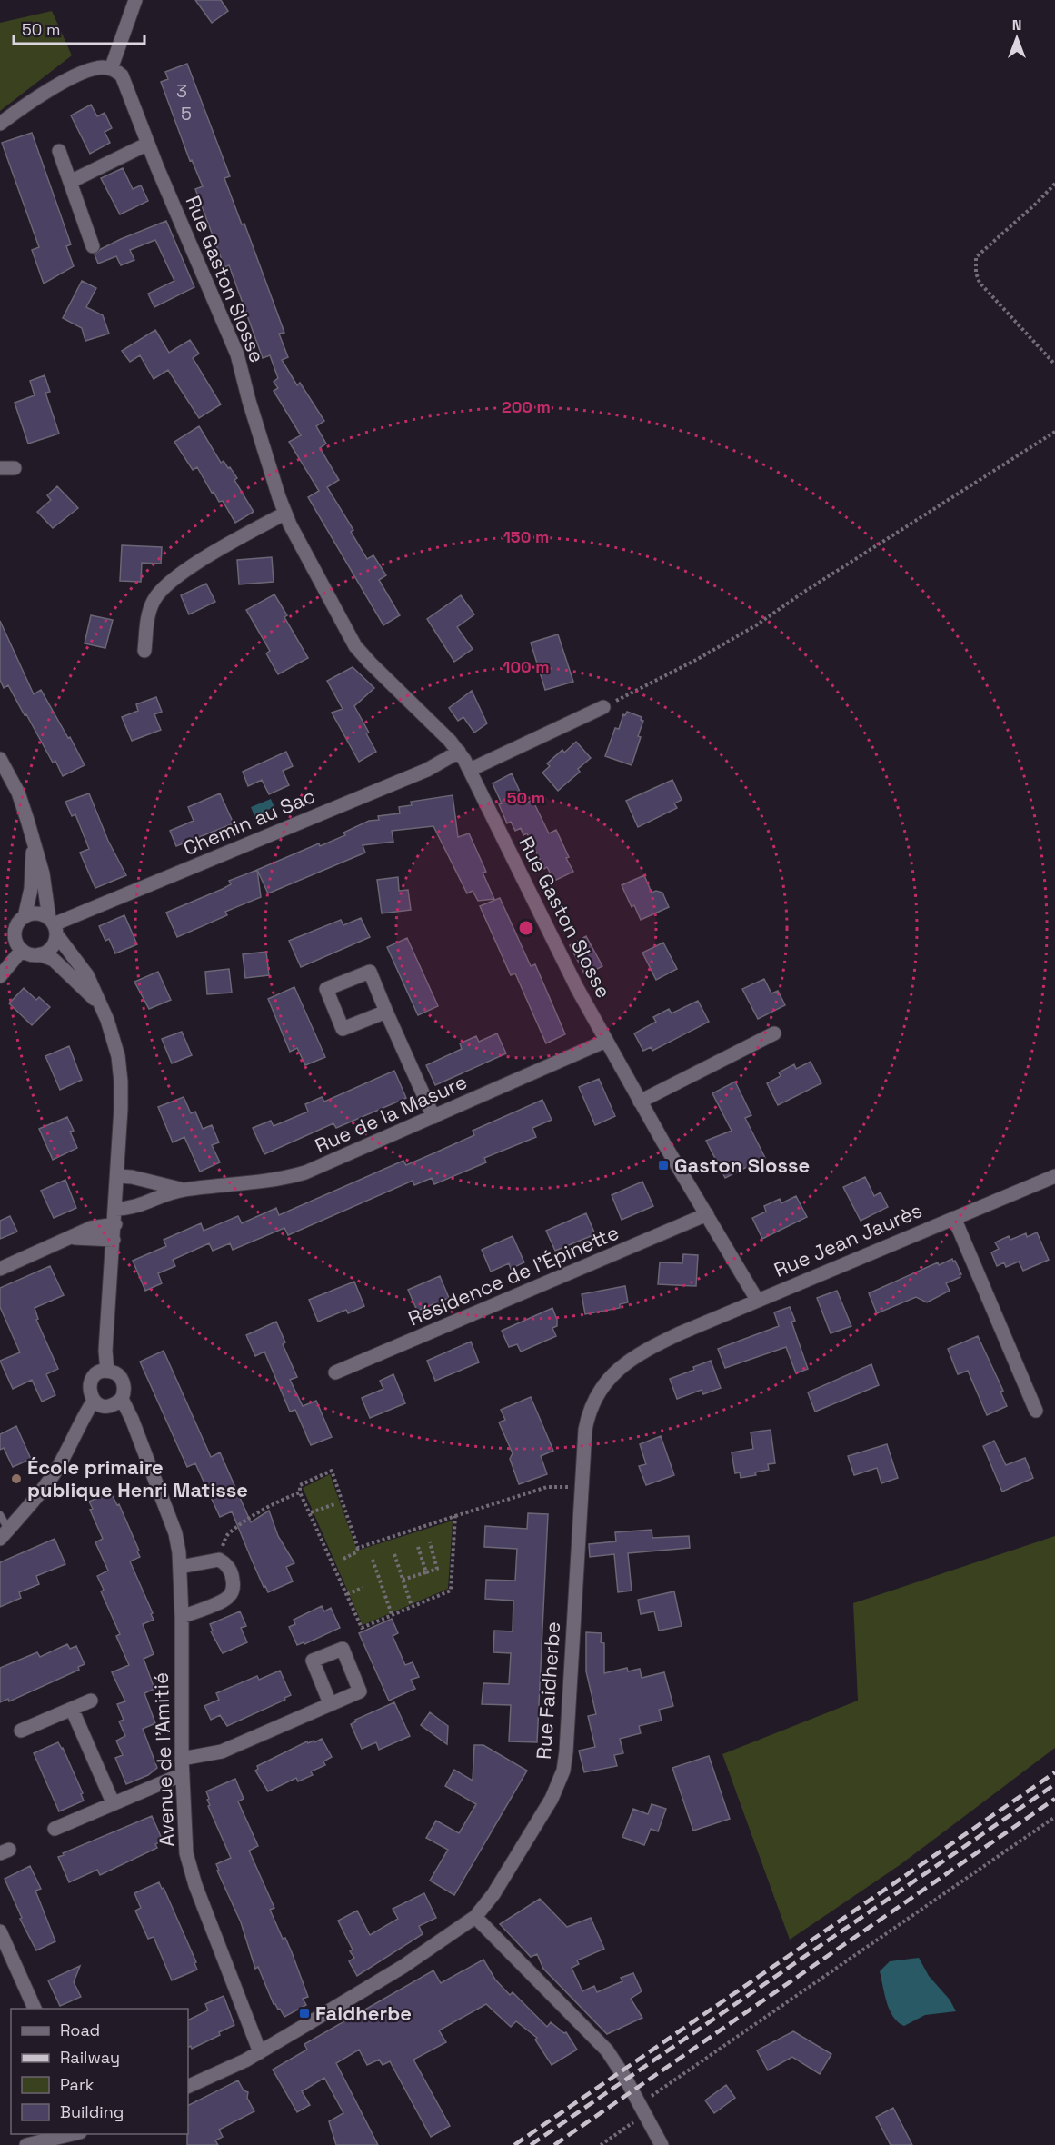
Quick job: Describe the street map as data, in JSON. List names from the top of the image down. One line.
{"streets":{"street":["Rue Gaston Slosse","Chemin au Sac","Rue de la Masure","Rue Jean Jaurès","Résidence de l’Épinette","Rue Faidherbe","Avenue de l'Amitié"]},"crossings":[["Rue Gaston Slosse","Chemin au Sac"],["Rue Gaston Slosse","Rue de la Masure"],["Rue Gaston Slosse","Rue Jean Jaurès"],["Rue Gaston Slosse","Résidence de l’Épinette"],["Rue Gaston Slosse","Rue Faidherbe"],["Rue Jean Jaurès","Rue Faidherbe"],["Rue Faidherbe","Avenue de l'Amitié"]],"places":{"transit":["Gaston Slosse","Faidherbe"],"other":["École primaire publique Henri Matisse"]},"house_numbers":["3","5"],"legend":["Road","Railway","Park","Building"],"scale_bar":"50 m","north":"top","rings":["200 m","150 m","100 m","50 m"]}
